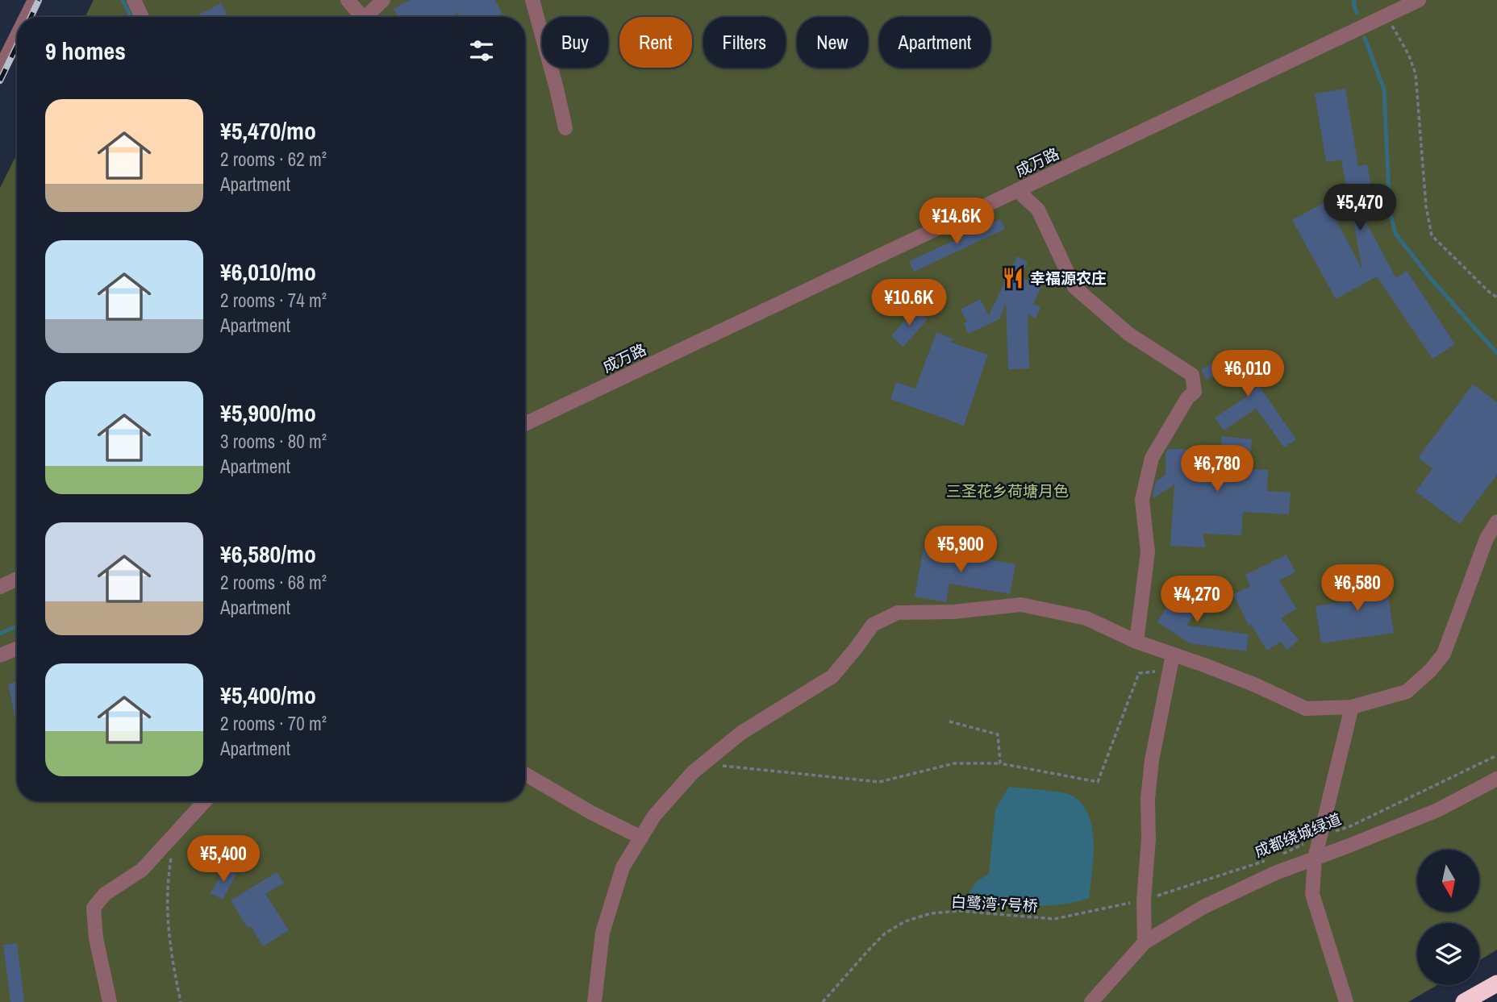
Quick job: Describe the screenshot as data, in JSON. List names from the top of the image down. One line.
{"streets":{"street":["成万路"],"path":["成都绕城绿道","白鹭湾·7号桥"]},"crossings":[["成都绕城绿道","白鹭湾·7号桥"]],"parks":["三圣花乡荷塘月色"],"places":{"restaurant":["幸福源农庄"]},"north":"bottom","page":{"chip":["Buy","Rent","Filters","New","Apartment"],"heading":"9 homes","list":[{"name":"¥5,470/mo","note":"2 rooms · 62 m² · Apartment"},{"name":"¥6,010/mo","note":"2 rooms · 74 m² · Apartment"},{"name":"¥5,900/mo","note":"3 rooms · 80 m² · Apartment"},{"name":"¥6,580/mo","note":"2 rooms · 68 m² · Apartment"},{"name":"¥5,400/mo","note":"2 rooms · 70 m² · Apartment"}],"price":["¥5,470","¥14.6K","¥10.6K","¥6,010","¥6,780","¥5,900","¥6,580","¥4,270","¥5,400"]}}
